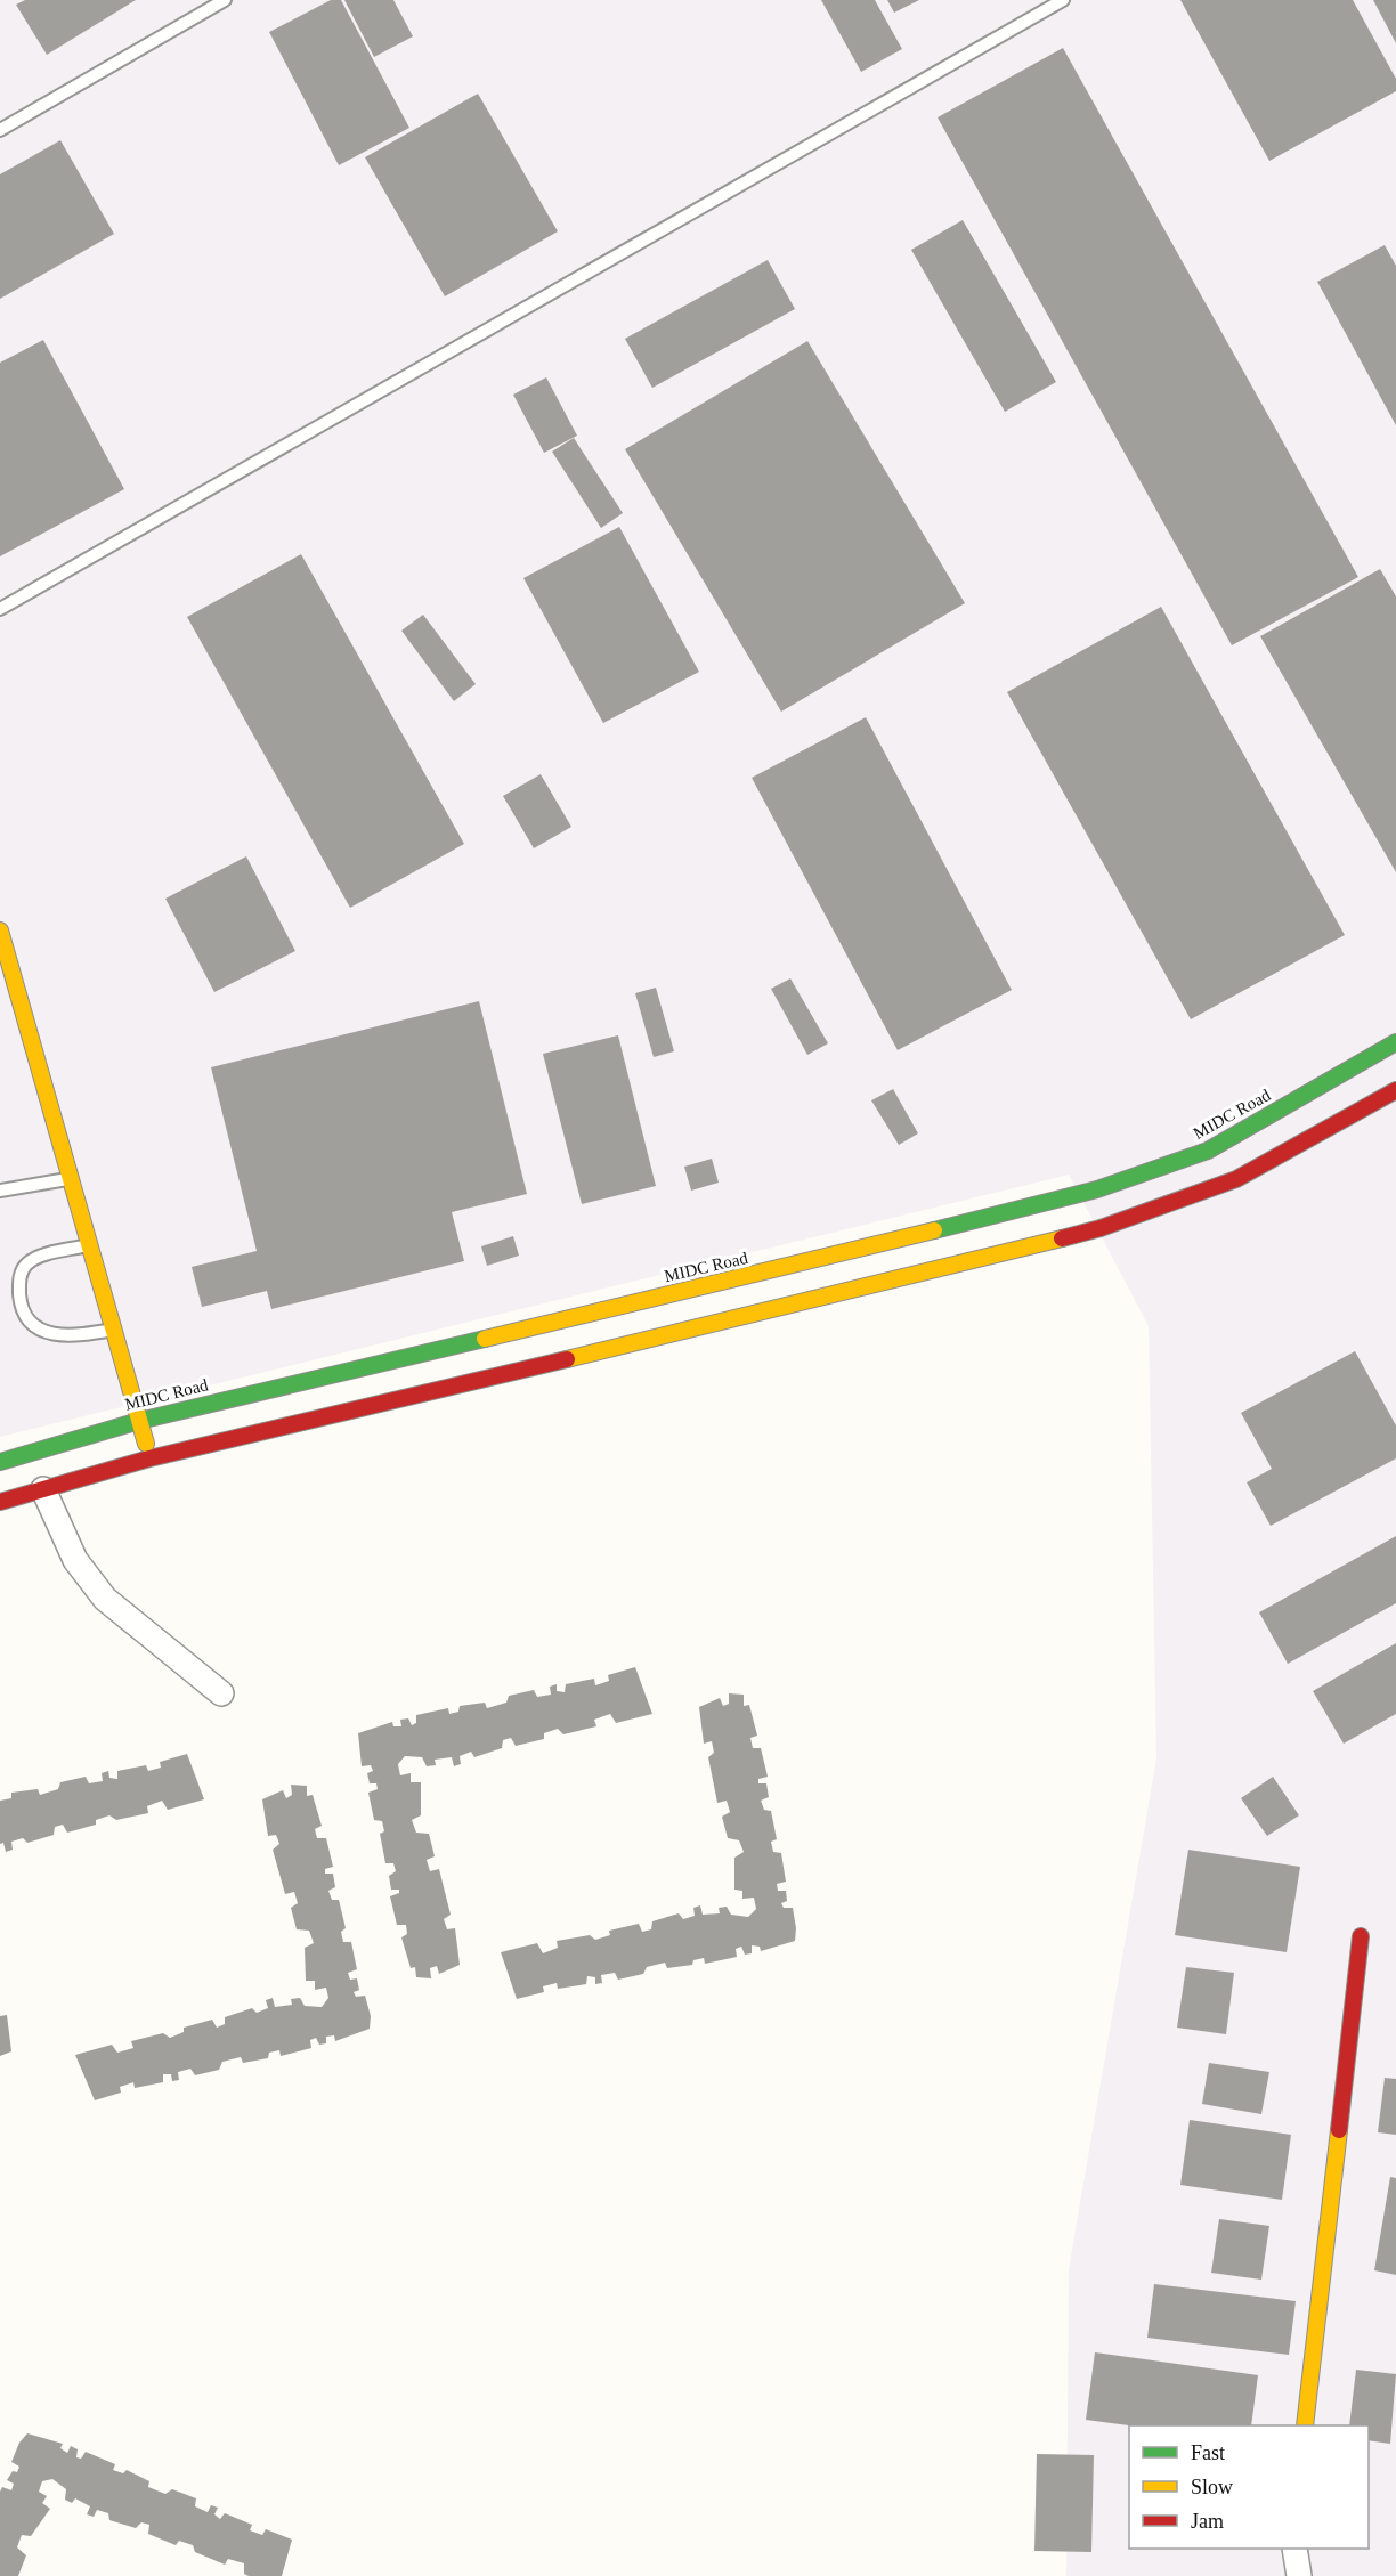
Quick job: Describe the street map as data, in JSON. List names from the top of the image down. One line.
{"streets":{"main road":["MIDC Road"]},"legend":["Fast","Slow","Jam"]}
